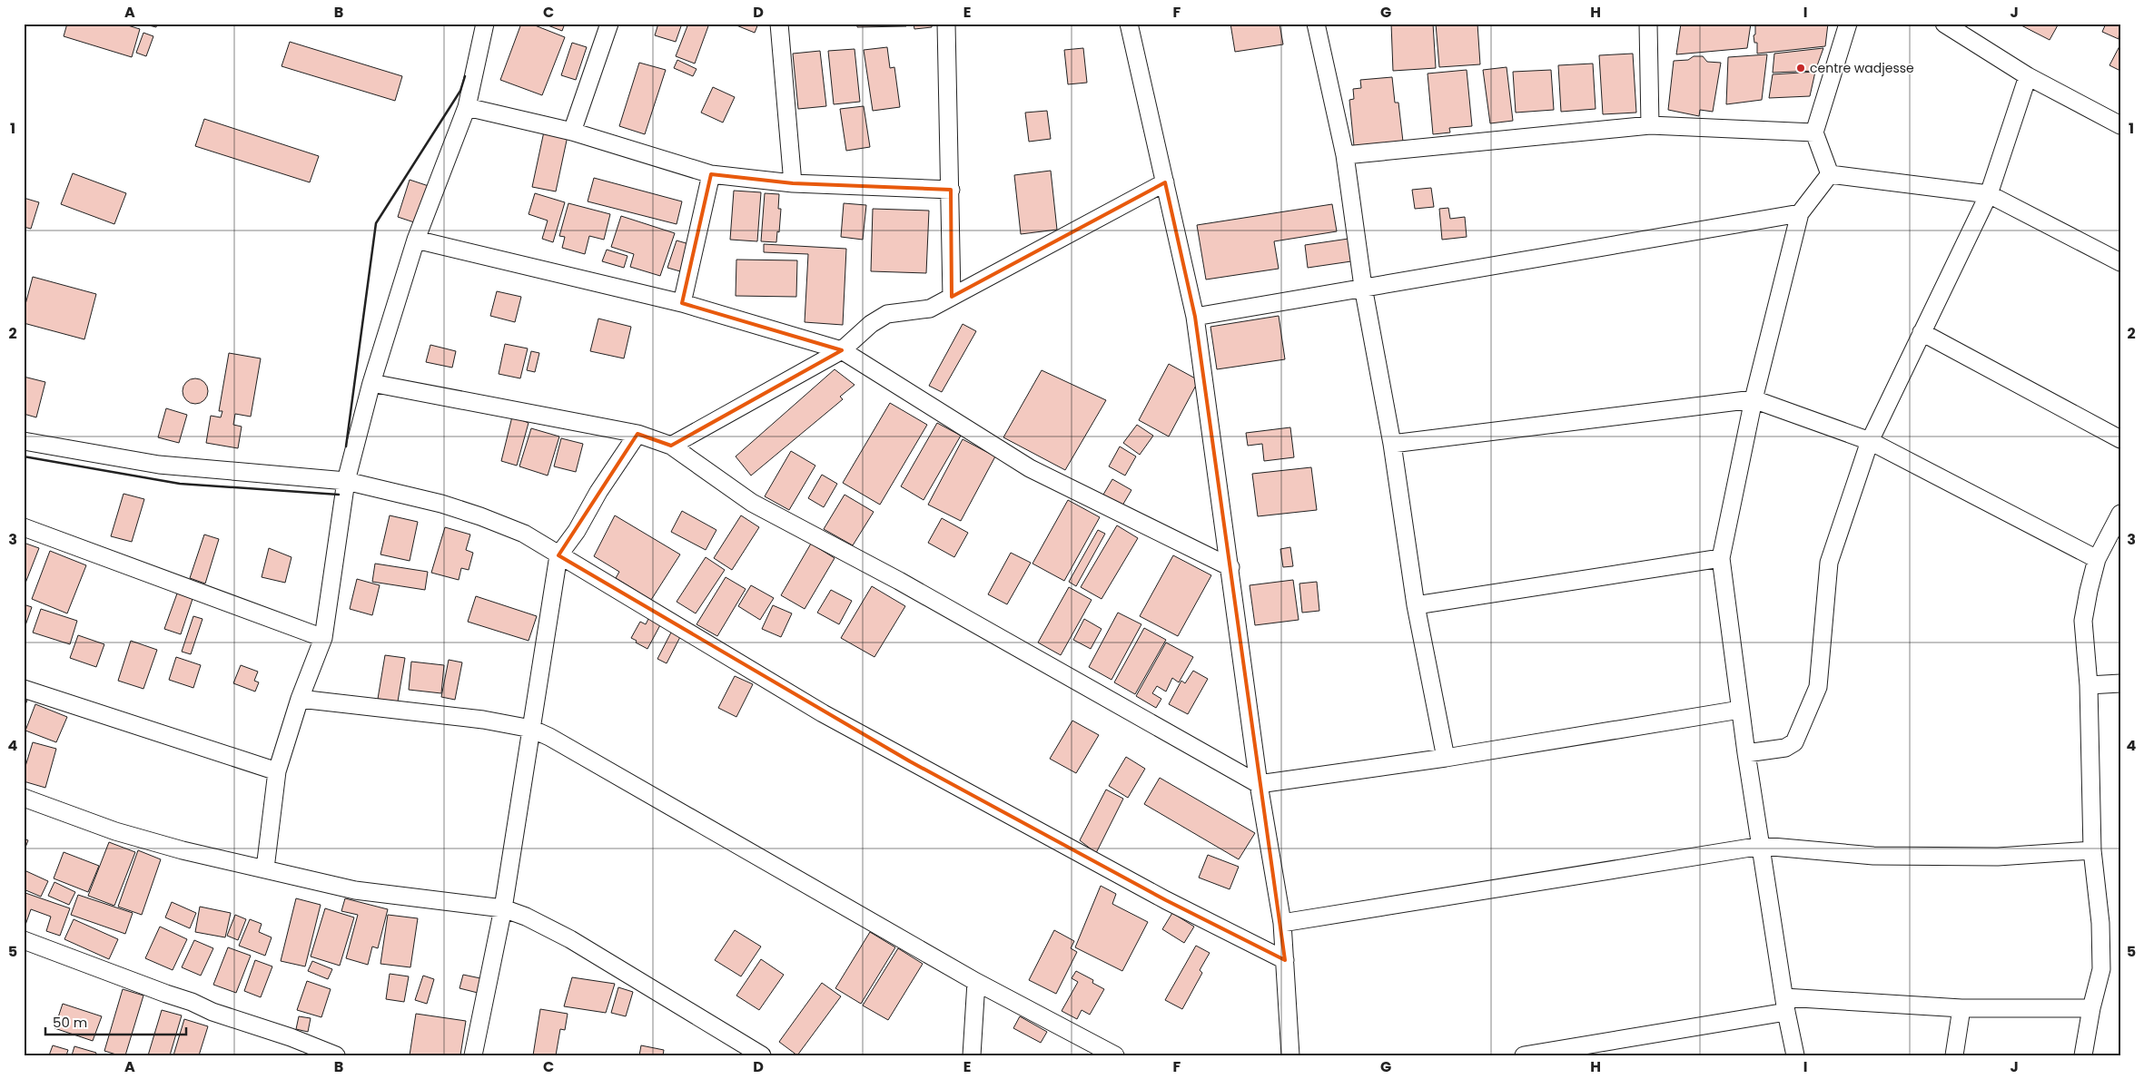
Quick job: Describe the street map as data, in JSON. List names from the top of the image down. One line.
{"places":["centre wadjesse"],"scale_bar":"50 m","grid":{"columns":["A","B","C","D","E","F","G","H","I","J"],"rows":["1","2","3","4","5"]}}
